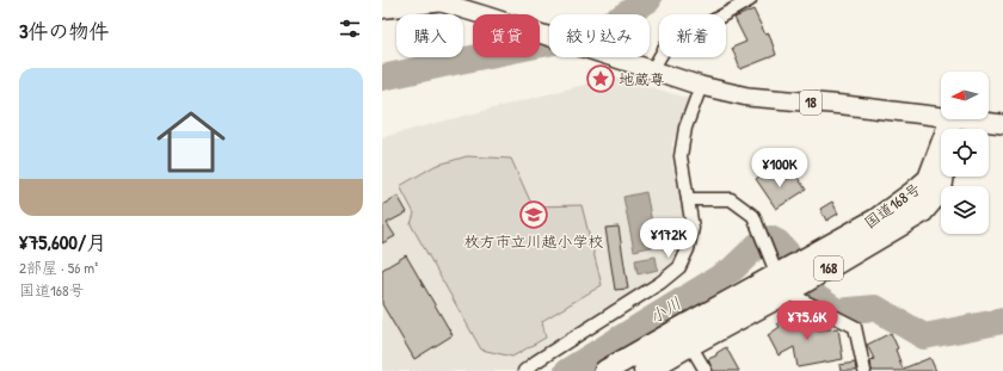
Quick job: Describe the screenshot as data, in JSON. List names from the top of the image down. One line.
{"streets":{"highway":["国道168号","168"],"main road":["18"]},"water":["小川"],"places":{"place":["地蔵尊"],"school or university":["枚方市立川越小学校"]},"north":"left","page":{"heading":"3件の物件","chip":["購入","賃貸","絞り込み","新着"],"list":[{"name":"¥75,600/月","note":"2部屋 · 56 m² · 国道168号"}],"price":["¥100K","¥172K","¥75.6K"]}}
